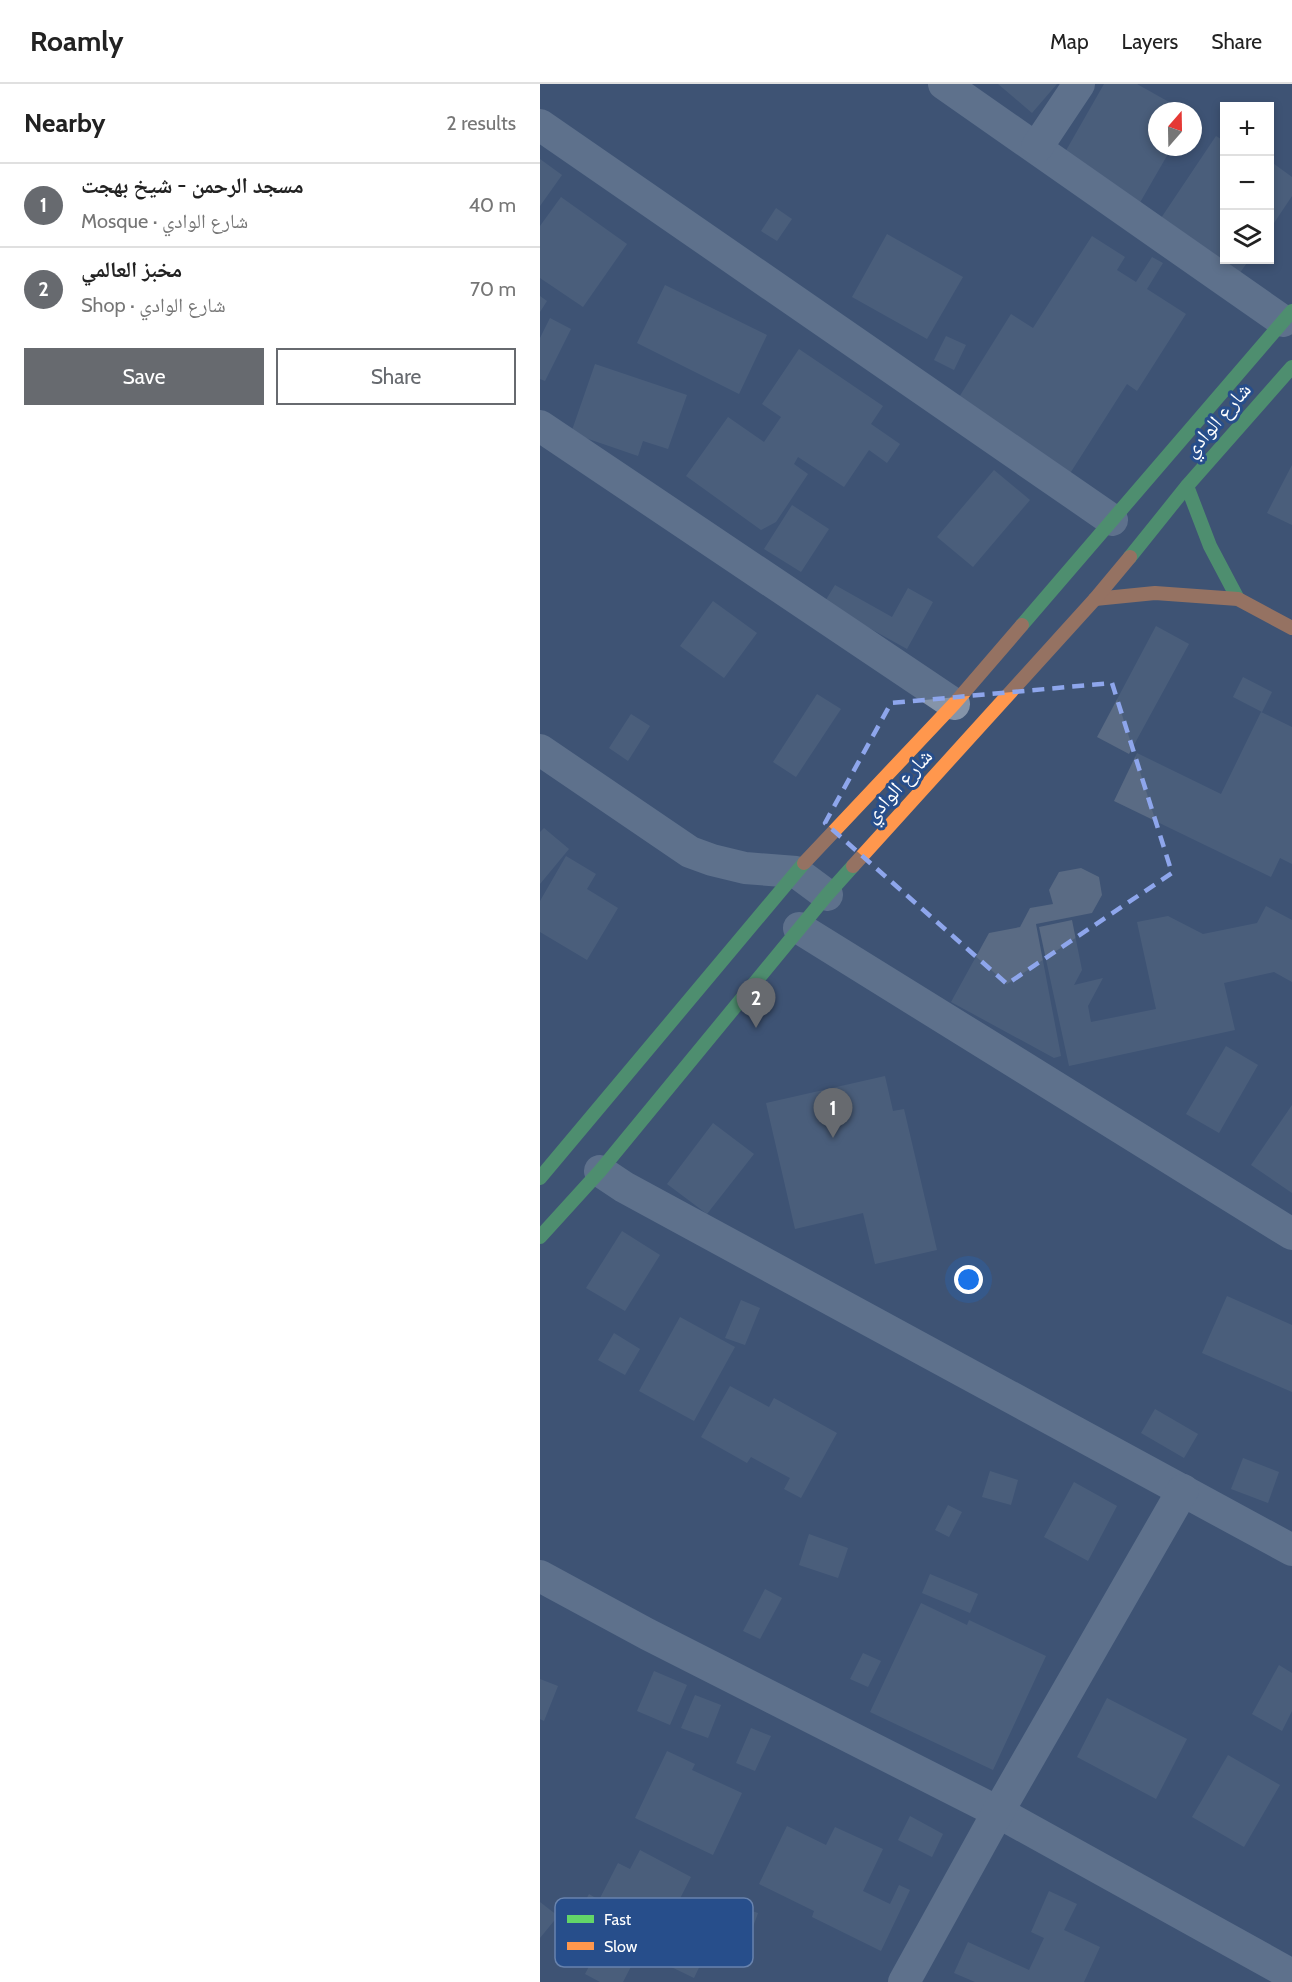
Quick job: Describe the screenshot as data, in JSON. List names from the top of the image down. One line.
{"streets":{"main road":["شارع الوادي"]},"legend":["Fast","Slow"],"north":"top","page":{"header":"Roamly","nav":["Map","Layers","Share"],"heading":["Nearby","2 results"],"map_buttons":["+","−"],"list":[{"mark":"1","name":"مسجد الرحمن - شيخ بهجت","note":"Mosque · شارع الوادي","value":"40 m"},{"mark":"2","name":"مخبز العالمي","note":"Shop · شارع الوادي","value":"70 m"}],"buttons":["Save","Share"],"pins":["2","1"]}}
